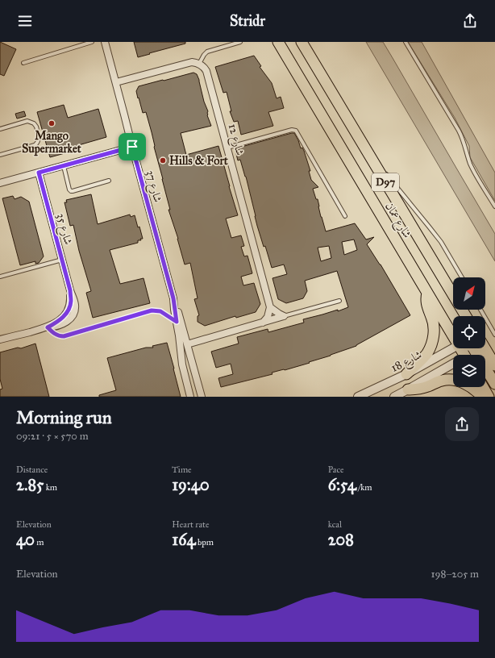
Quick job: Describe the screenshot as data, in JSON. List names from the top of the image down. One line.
{"streets":{"main road":["D97","شارع عمان"],"street":["شارع 12","شارع 37","شارع 35","شارع 18"]},"places":["Mango Supermarket","Hills & Fort"],"north":"top right","page":{"header":"Stridr","heading":["Morning run","09:21 · 5 × 570 m"],"stats":[["Distance","2.85 km"],["Time","19:40"],["Pace","6:54 /km"],["Elevation","40 m"],["Heart rate","164 bpm"],["kcal","208"]],"chart":["Elevation","198–205 m"]}}
